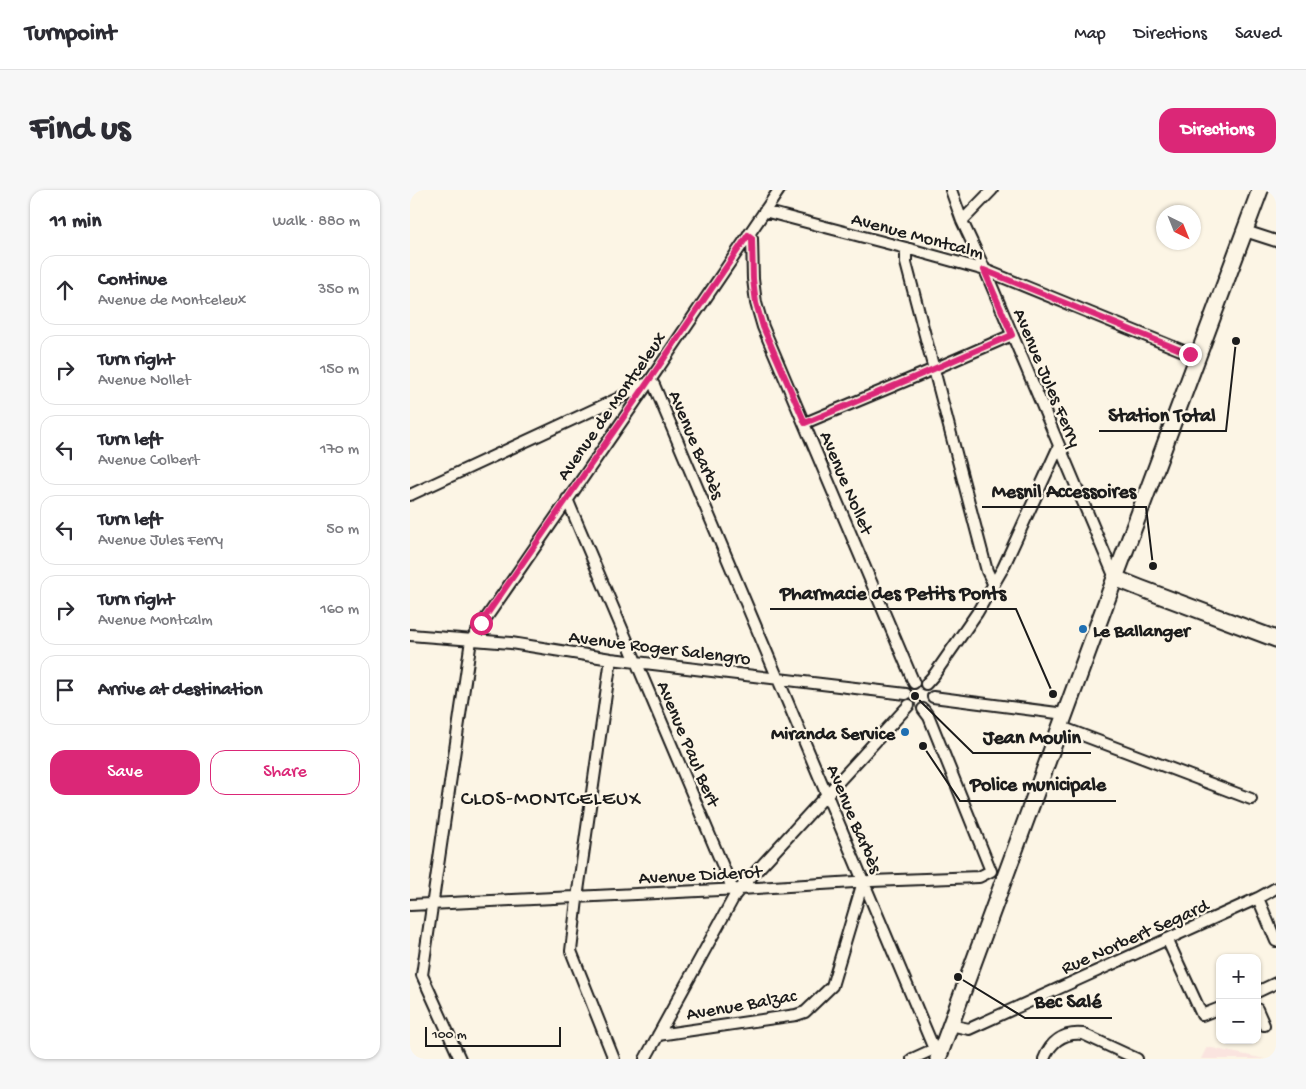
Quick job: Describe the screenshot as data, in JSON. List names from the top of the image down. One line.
{"streets":{"street":["Avenue Montcalm","Avenue Jules Ferry","Avenue de Montceleux","Avenue Barbès","Avenue Nollet","Avenue Roger Salengro","Avenue Paul Bert","Avenue Diderot","Rue Norbert Segard","Avenue Balzac"]},"crossings":[["Avenue Montcalm","Avenue Jules Ferry"],["Avenue Montcalm","Avenue de Montceleux"],["Avenue de Montceleux","Avenue Barbès"],["Avenue de Montceleux","Avenue Nollet"],["Avenue de Montceleux","Avenue Roger Salengro"],["Avenue de Montceleux","Avenue Paul Bert"],["Avenue Barbès","Avenue Roger Salengro"],["Avenue Barbès","Avenue Diderot"],["Avenue Barbès","Avenue Balzac"],["Avenue Nollet","Avenue Roger Salengro"],["Avenue Roger Salengro","Avenue Paul Bert"],["Avenue Paul Bert","Avenue Diderot"],["Avenue Diderot","Avenue Balzac"]],"districts":["CLOS-MONTCELEUX"],"places":["Station Total","Mesnil Accessoires","Le Ballanger","Pharmacie des Petits Ponts","Jean Moulin","Miranda Service","Police municipale","Bec Salé"],"scale_bar":"100 m","north":"bottom right","page":{"header":"Turnpoint","nav":["Map","Directions","Saved"],"buttons":["Directions",["Save","Share"]],"title":"Find us","heading":["11 min","Walk · 880 m"],"list":[["Continue","Avenue de Montceleux","350 m"],["Turn right","Avenue Nollet","150 m"],["Turn left","Avenue Colbert","170 m"],["Turn left","Avenue Jules Ferry","50 m"],["Turn right","Avenue Montcalm","160 m"],"Arrive at destination"],"map_buttons":["+","−"],"scale":"100 m"}}
